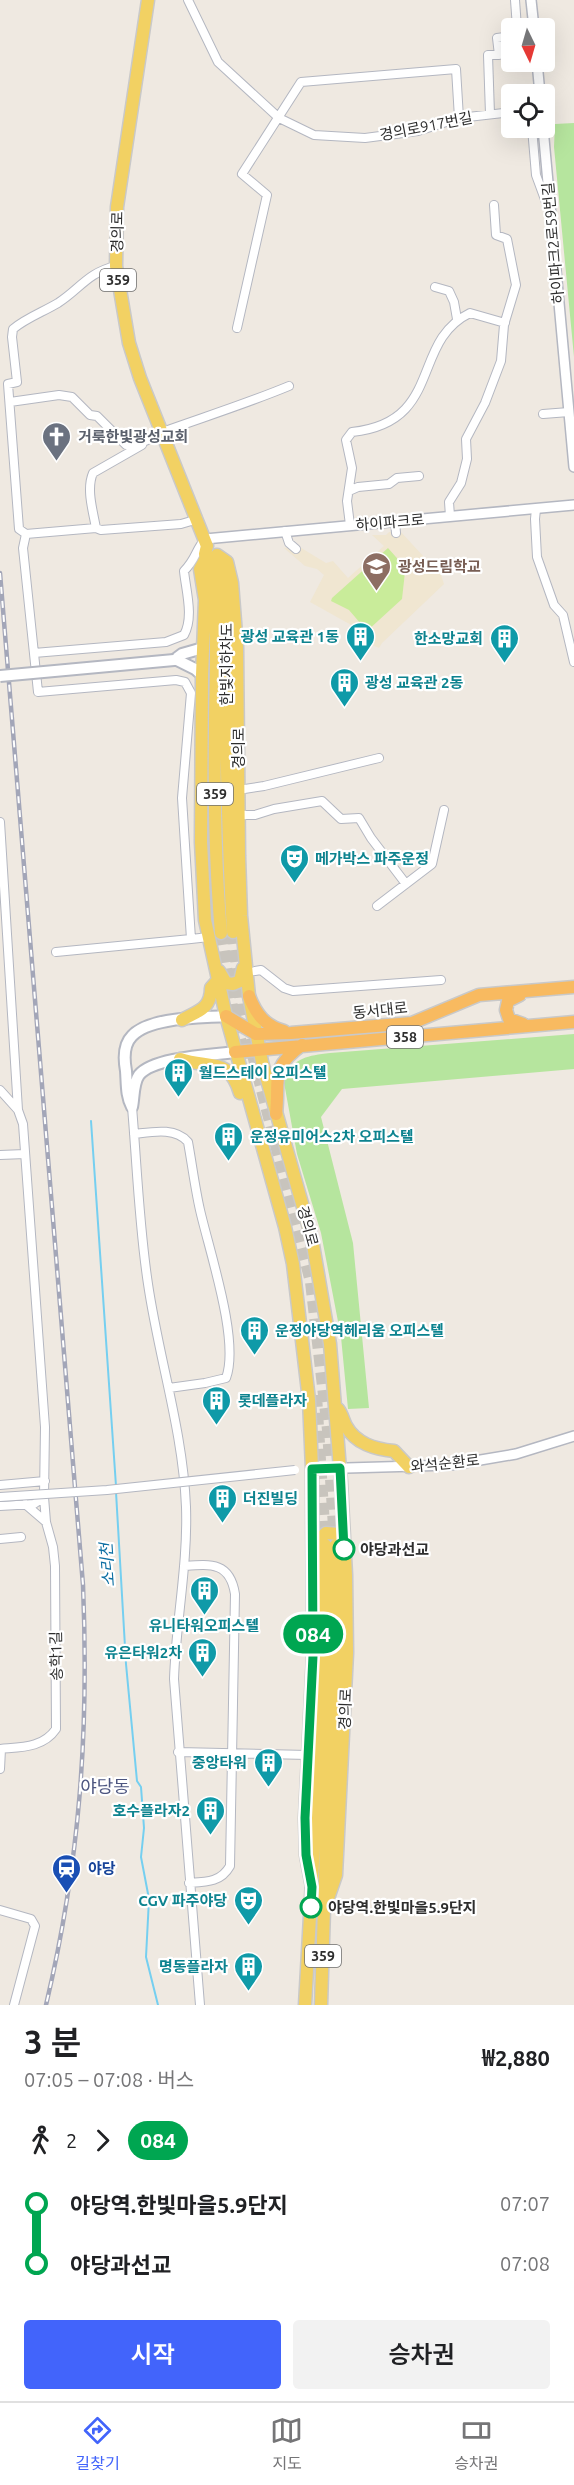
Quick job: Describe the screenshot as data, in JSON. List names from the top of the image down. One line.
{"streets":{"highway":["동서대로","358"],"main road":["경의로","359"],"street":["경의로917번길","하이파크2로59번길","하이파크로","와석순환로","송학1길"]},"crossings":[["경의로","하이파크로"],["경의로","동서대로"],["경의로","와석순환로"]],"districts":["야당동"],"water":["소리천"],"places":{"church":["거룩한빛광성교회"],"school or university":["광성드림학교"],"building":["광성 교육관 1동","한소망교회","광성 교육관 2동","월드스테이 오피스텔","운정유미어스2차 오피스텔","운정야당역헤리움 오피스텔","롯데플라자","더진빌딩","유니타워오피스텔","유은타워2차","중앙타워","호수플라자2","명동플라자"],"theatre":["메가박스 파주운정","CGV 파주야당"],"other":["야당과선교","야당역.한빛마을5.9단지"],"station":["야당"]},"lines":["bus line 084"],"north":"bottom","page":{"on_map":"084","heading":["3 분","07:05 – 07:08 · 버스","₩2,880"],"legs":["2","084"],"list":[{"name":"야당역.한빛마을5.9단지","value":"07:07"},{"name":"야당과선교","value":"07:08"}],"buttons":["시작","승차권"],"tabs":["길찾기","지도","승차권"]}}
